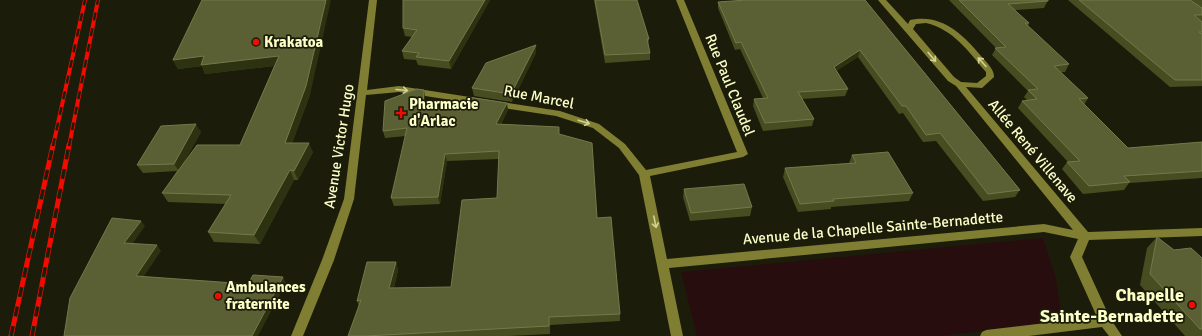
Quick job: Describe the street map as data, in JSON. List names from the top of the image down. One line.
{"streets":{"street":["Rue Paul Claudel","Rue Marcel","Avenue Victor Hugo","Allée René Villenave","Avenue de la Chapelle Sainte-Bernadette"]},"crossings":[["Rue Paul Claudel","Rue Marcel"],["Rue Marcel","Avenue Victor Hugo"],["Rue Marcel","Avenue de la Chapelle Sainte-Bernadette"],["Allée René Villenave","Avenue de la Chapelle Sainte-Bernadette"]],"one_way":["Rue Marcel"],"places":{"other":["Krakatoa","Ambulances fraternite","Chapelle Sainte-Bernadette"],"health":["Pharmacie d'Arlac"]}}
